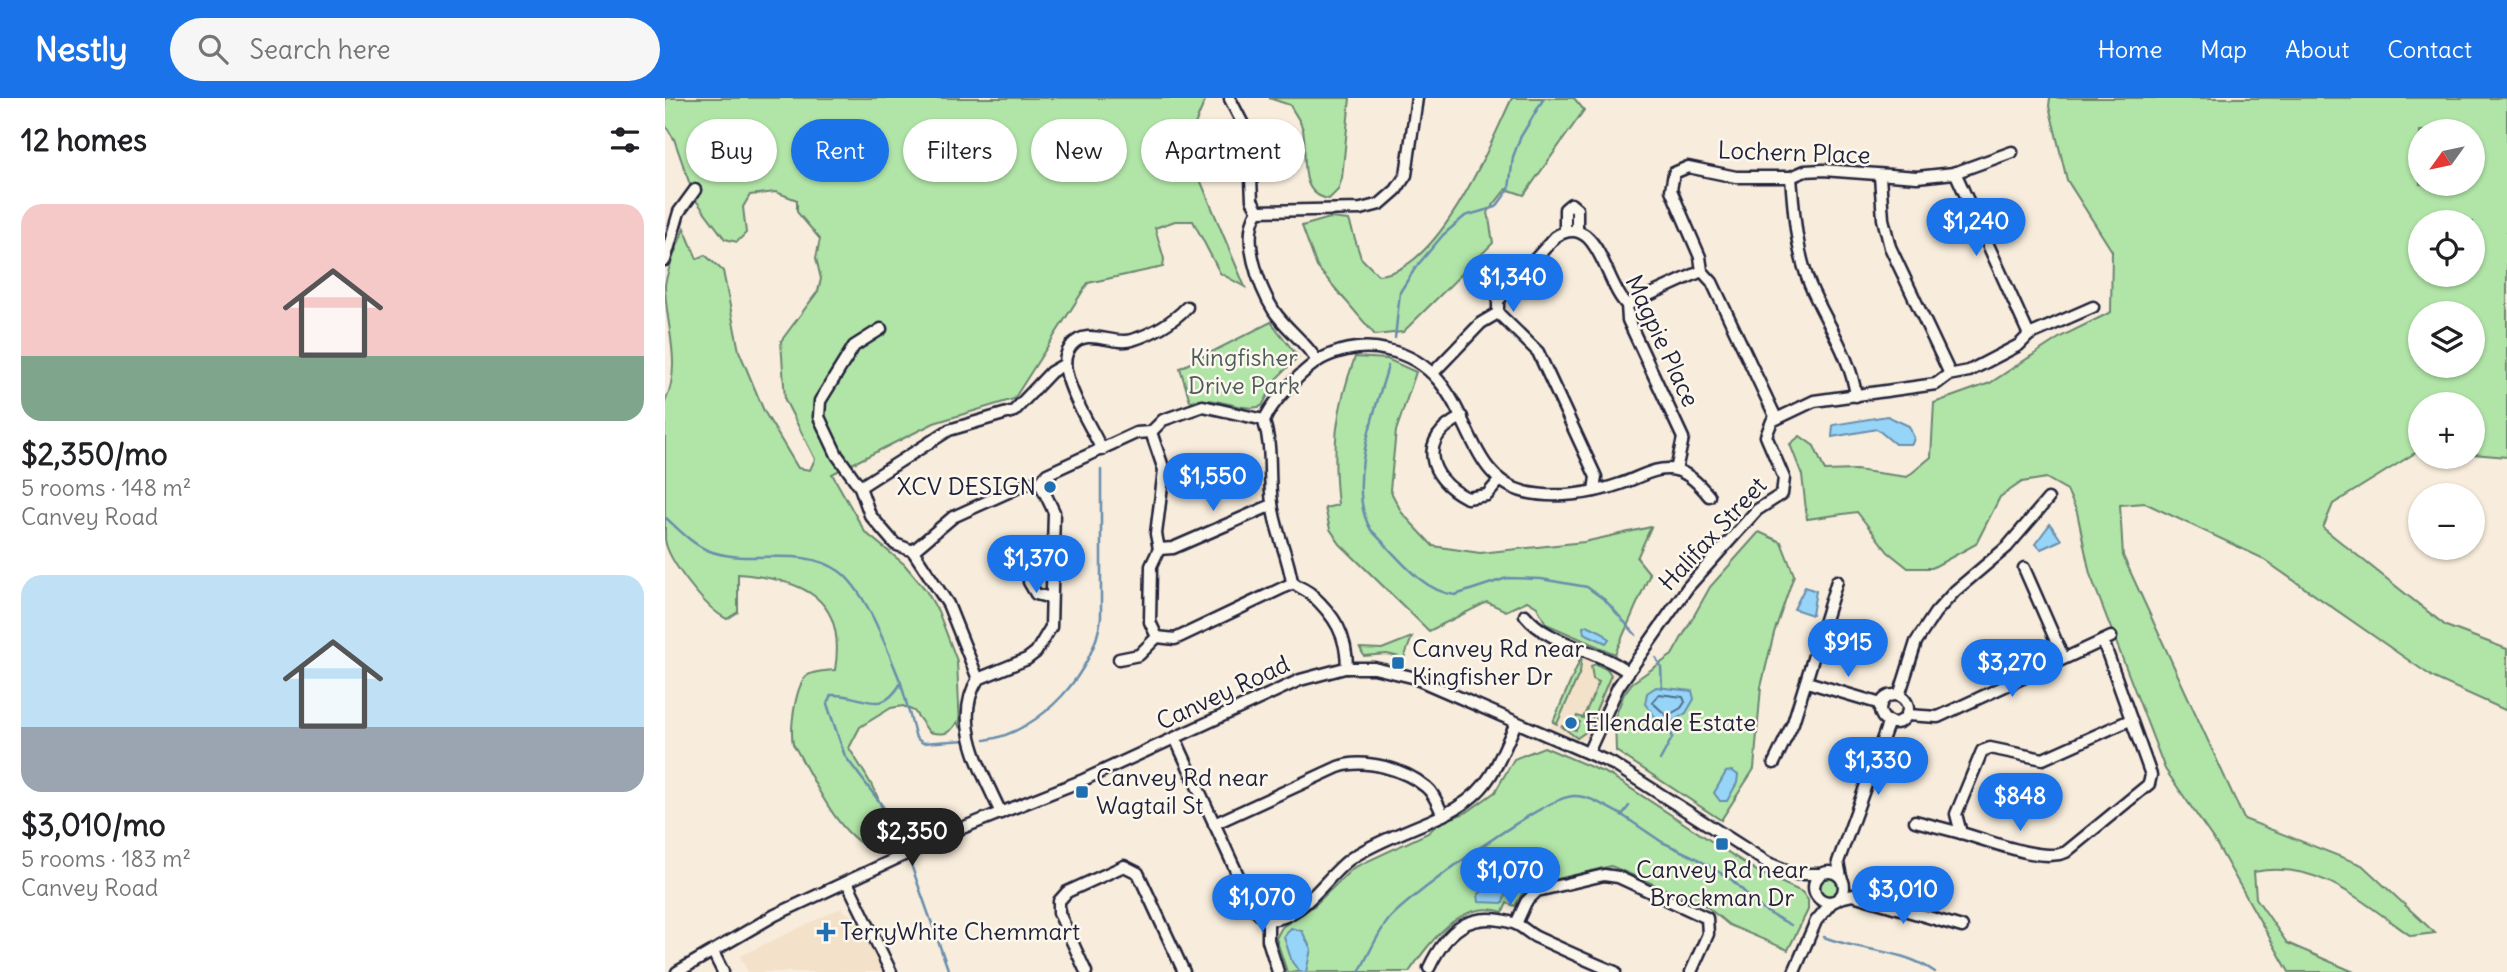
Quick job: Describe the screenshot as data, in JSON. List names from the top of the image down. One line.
{"streets":{"street":["Lochern Place","Magpie Place","Halifax Street","Canvey Road"]},"crossings":[["Lochern Place","Halifax Street"],["Halifax Street","Canvey Road"]],"parks":["Kingfisher Drive Park"],"places":{"other":["XCV DESIGN","Ellendale Estate"],"transit":["Canvey Rd near Kingfisher Dr","Canvey Rd near Wagtail St","Canvey Rd near Brockman Dr"],"health":["TerryWhite Chemmart"]},"north":"bottom left","page":{"header":"Nestly","search":"Search here","nav":["Home","Map","About","Contact"],"heading":"12 homes","map_buttons":["+","−"],"chip":["Buy","Rent","Filters","New","Apartment"],"list":[{"name":"$2,350/mo","note":"5 rooms · 148 m² · Canvey Road"},{"name":"$3,010/mo","note":"5 rooms · 183 m² · Canvey Road"}],"price":["$1,240","$1,340","$1,550","$1,370","$915","$3,270","$1,330","$848","$2,350","$1,070","$3,010","$1,070"]}}
